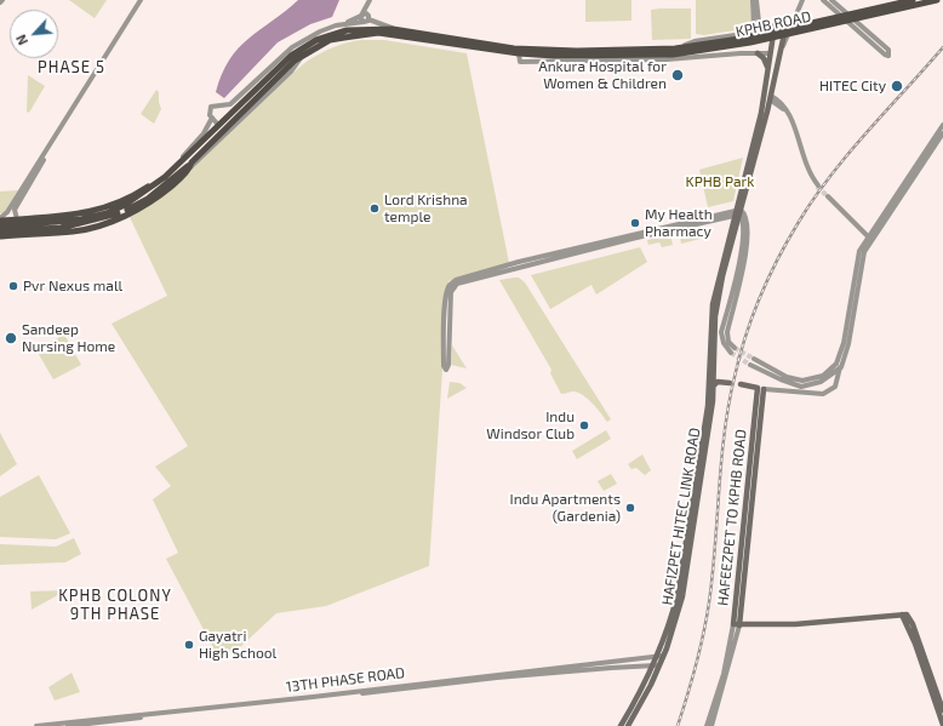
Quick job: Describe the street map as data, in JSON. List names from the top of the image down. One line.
{"streets":{"main road":["KPHB ROAD","HAFIZPET HITEC LINK ROAD","HAFEEZPET TO KPHB ROAD"],"street":["13TH PHASE ROAD"]},"crossings":[["HAFIZPET HITEC LINK ROAD","13TH PHASE ROAD"]],"districts":["PHASE 5","KPHB COLONY 9TH PHASE"],"parks":["KPHB Park"],"places":["Ankura Hospital for Women & Children","HITEC City","Lord Krishna temple","My Health Pharmacy","Pvr Nexus mall","Sandeep Nursing Home","Indu Windsor Club","Indu Apartments (Gardenia)","Gayatri High School"],"north":"bottom left"}
